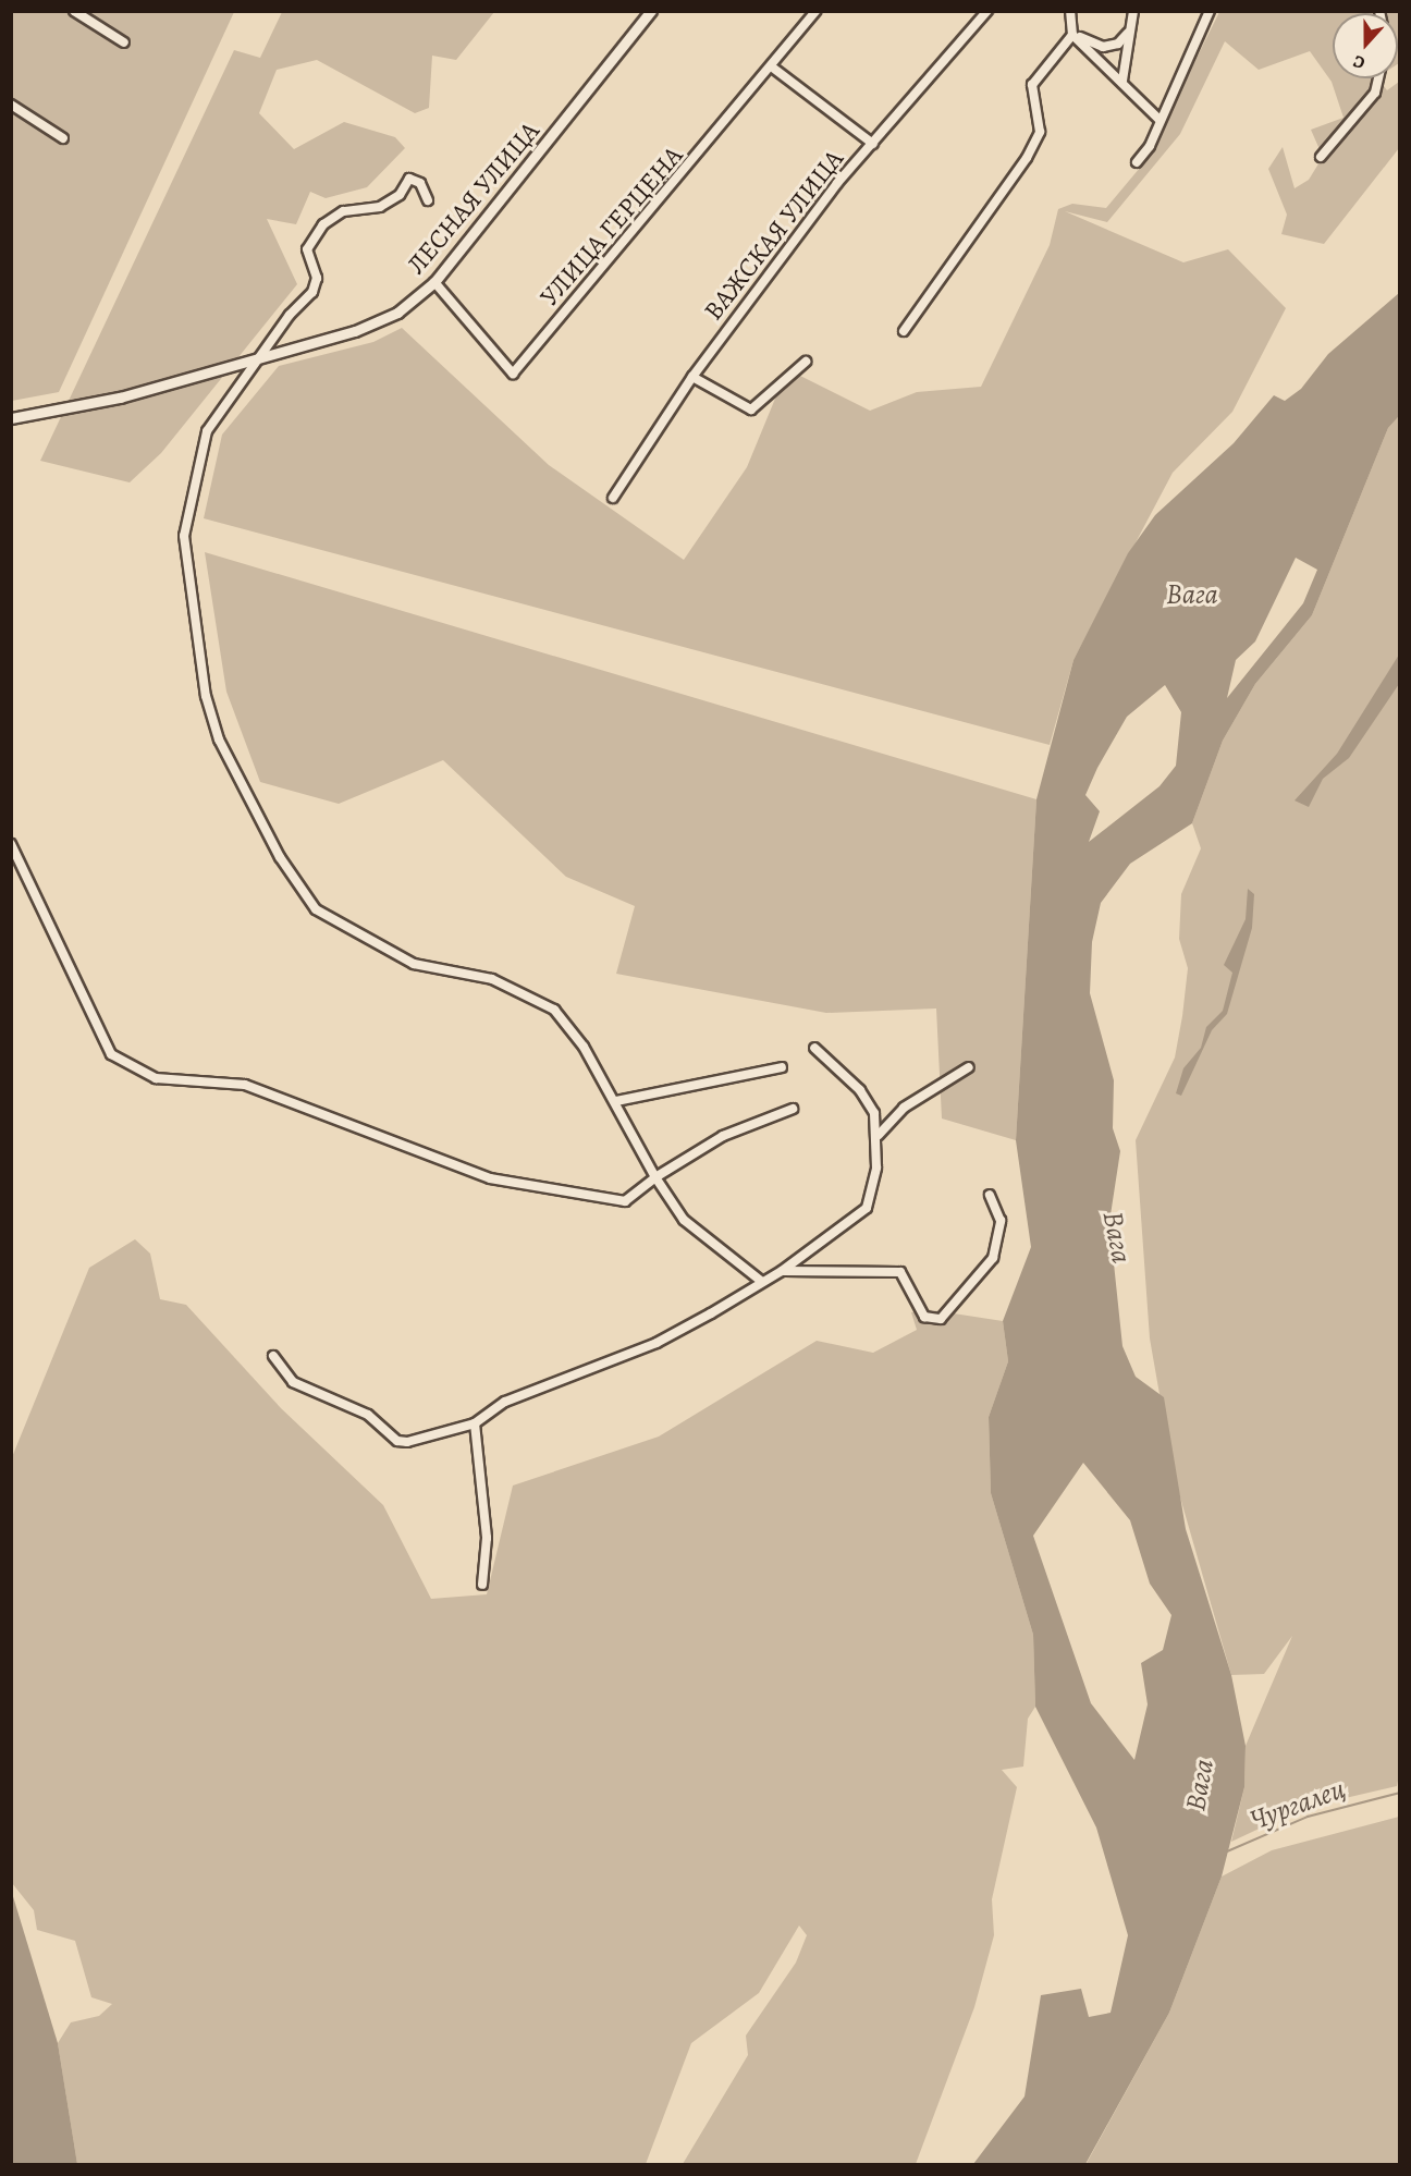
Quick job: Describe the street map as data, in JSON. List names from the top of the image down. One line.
{"streets":{"street":["ЛЕСНАЯ УЛИЦА","УЛИЦА ГЕРЦЕНА","ВАЖСКАЯ УЛИЦА"]},"crossings":[["ЛЕСНАЯ УЛИЦА","УЛИЦА ГЕРЦЕНА"]],"water":["Вага","Чургалец"],"north":"bottom"}
